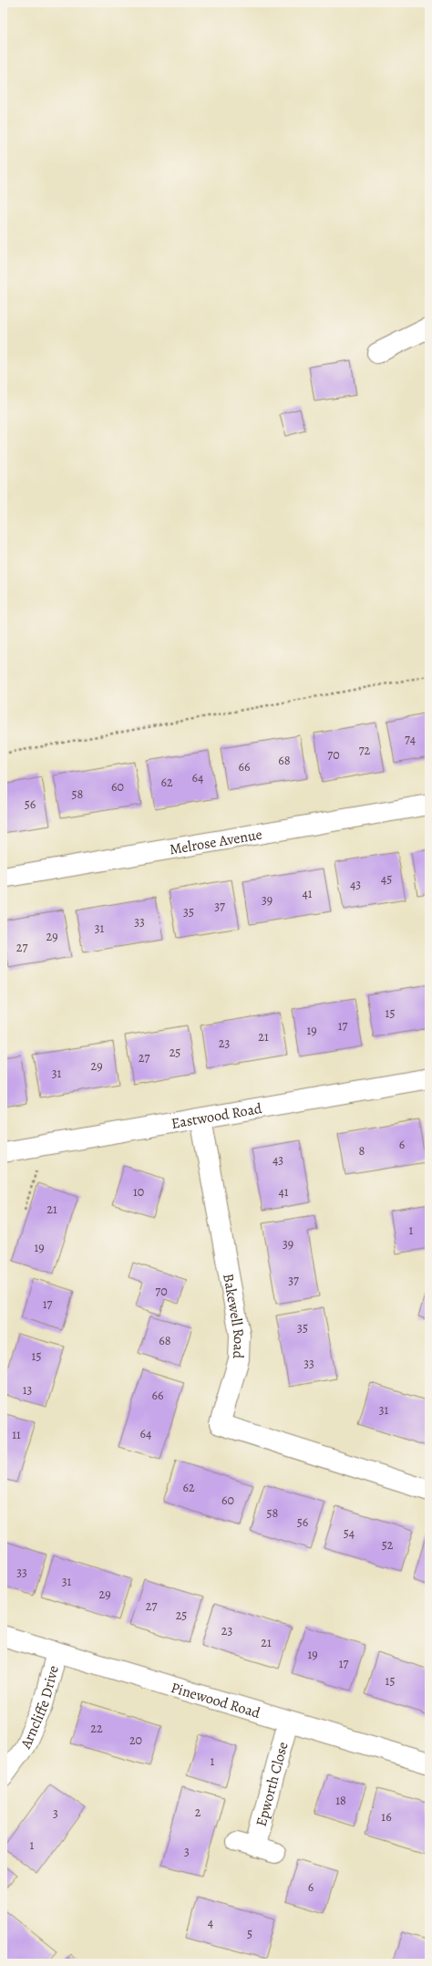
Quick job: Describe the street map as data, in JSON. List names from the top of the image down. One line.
{"streets":{"street":["Melrose Avenue","Eastwood Road","Bakewell Road","Pinewood Road","Arncliffe Drive","Epworth Close"]},"crossings":[["Eastwood Road","Bakewell Road"],["Pinewood Road","Arncliffe Drive"],["Pinewood Road","Epworth Close"]],"house_numbers":["74","72","70","68","66","64","62","60","58","56","45","43","41","39","37","35","33","31","29","27","15","17","19","21","23","25","27","29","31","6","8","43","10","41","21","1","39","19","37","70","17","35","68","15","33","13","66","31","64","11","62","60","58","56","54","52","33","31","29","27","25","23","21","19","17","15","22","20","1","18","2","3","16","1","3","6","4","5"]}
